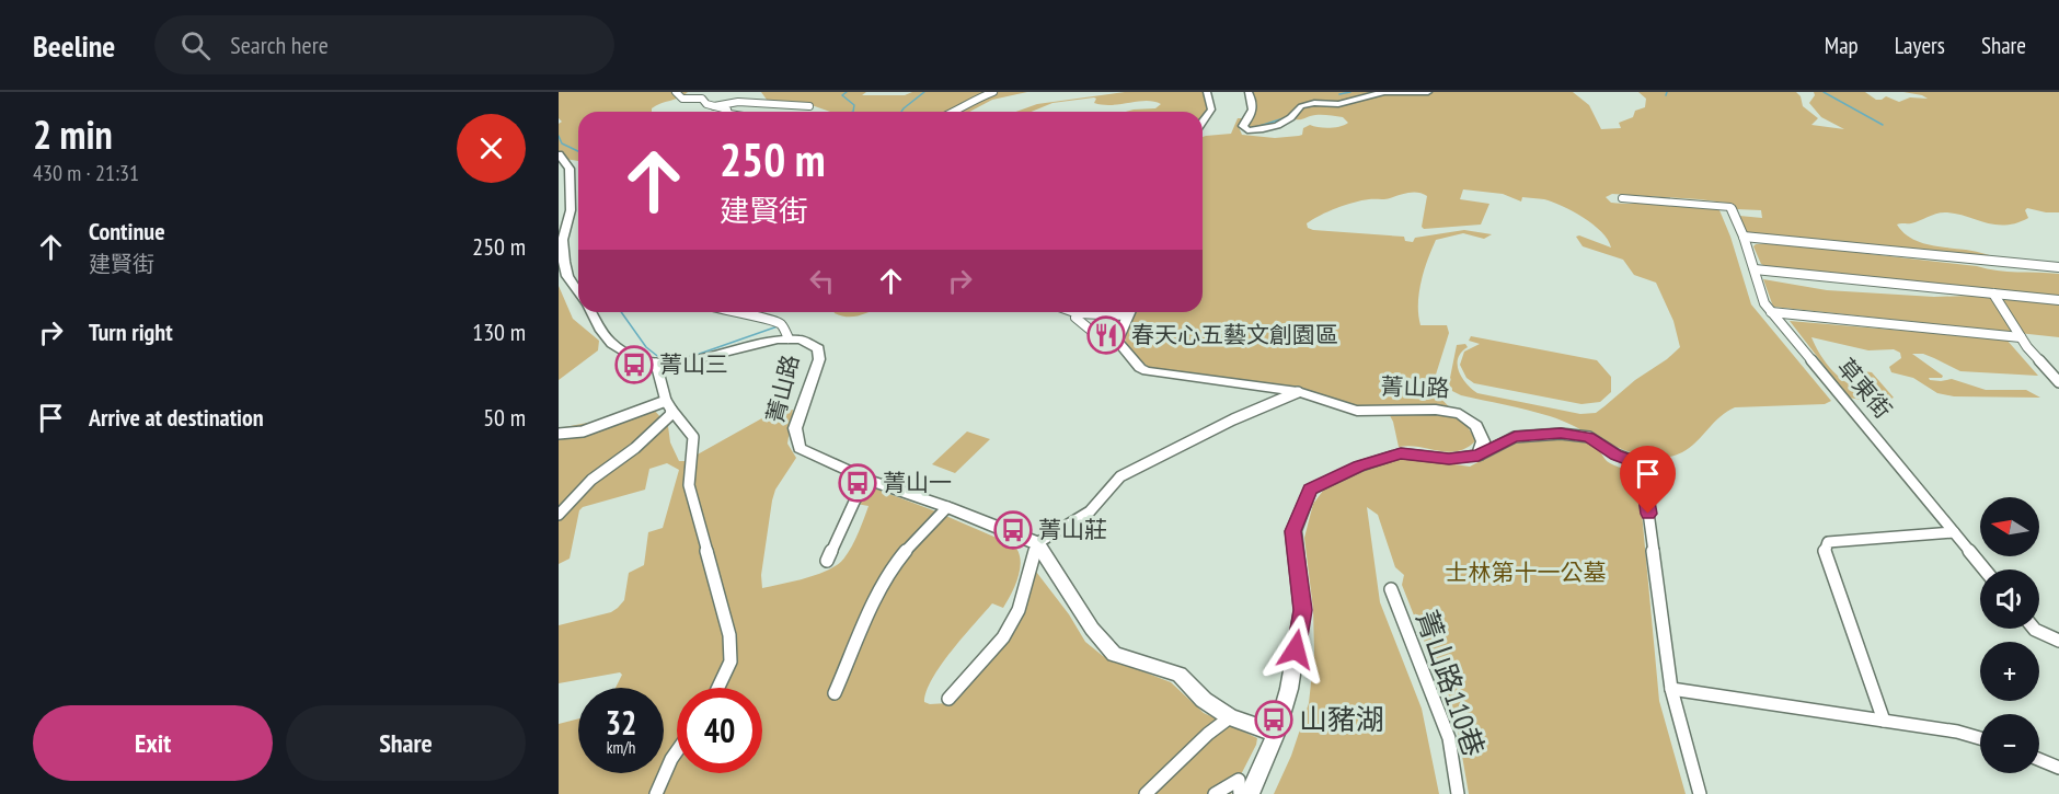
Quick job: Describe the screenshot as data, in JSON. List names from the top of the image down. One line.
{"streets":{"street":["菁山路","草東街","菁山路110巷"]},"parks":["士林第十一公墓"],"places":{"restaurant":["春天心五藝文創園區"],"bus stop":["菁山三","菁山一","菁山莊","山豬湖"]},"north":"left","page":{"header":"Beeline","search":"Search here","nav":["Map","Layers","Share"],"heading":["2 min","430 m · 21:31"],"turn":["250 m","建賢街"],"list":[{"name":"Continue","note":"建賢街","value":"250 m"},{"name":"Turn right","value":"130 m"},{"name":"Arrive at destination","value":"50 m"}],"map_buttons":["+","−"],"speed":"32 km/h","limit":"40","buttons":["Exit","Share"]}}
